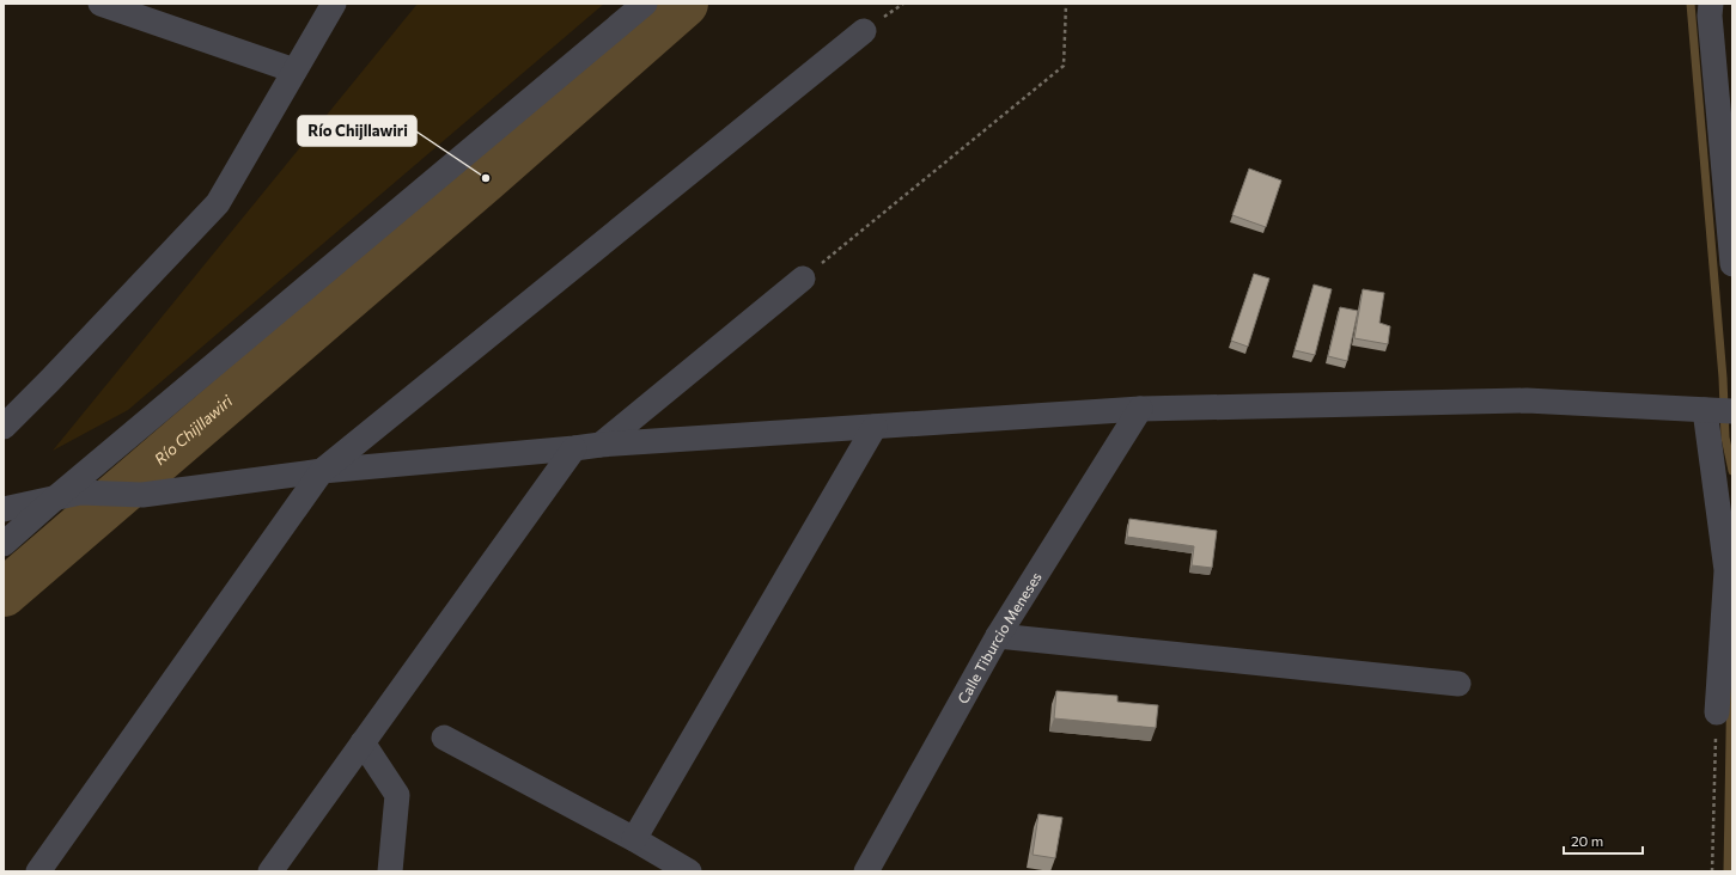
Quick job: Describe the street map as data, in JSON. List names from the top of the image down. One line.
{"streets":{"street":["Calle Tiburcio Meneses"]},"water":["Río Chijllawiri"],"places":["Río Chijllawiri"],"scale_bar":"20 m"}
